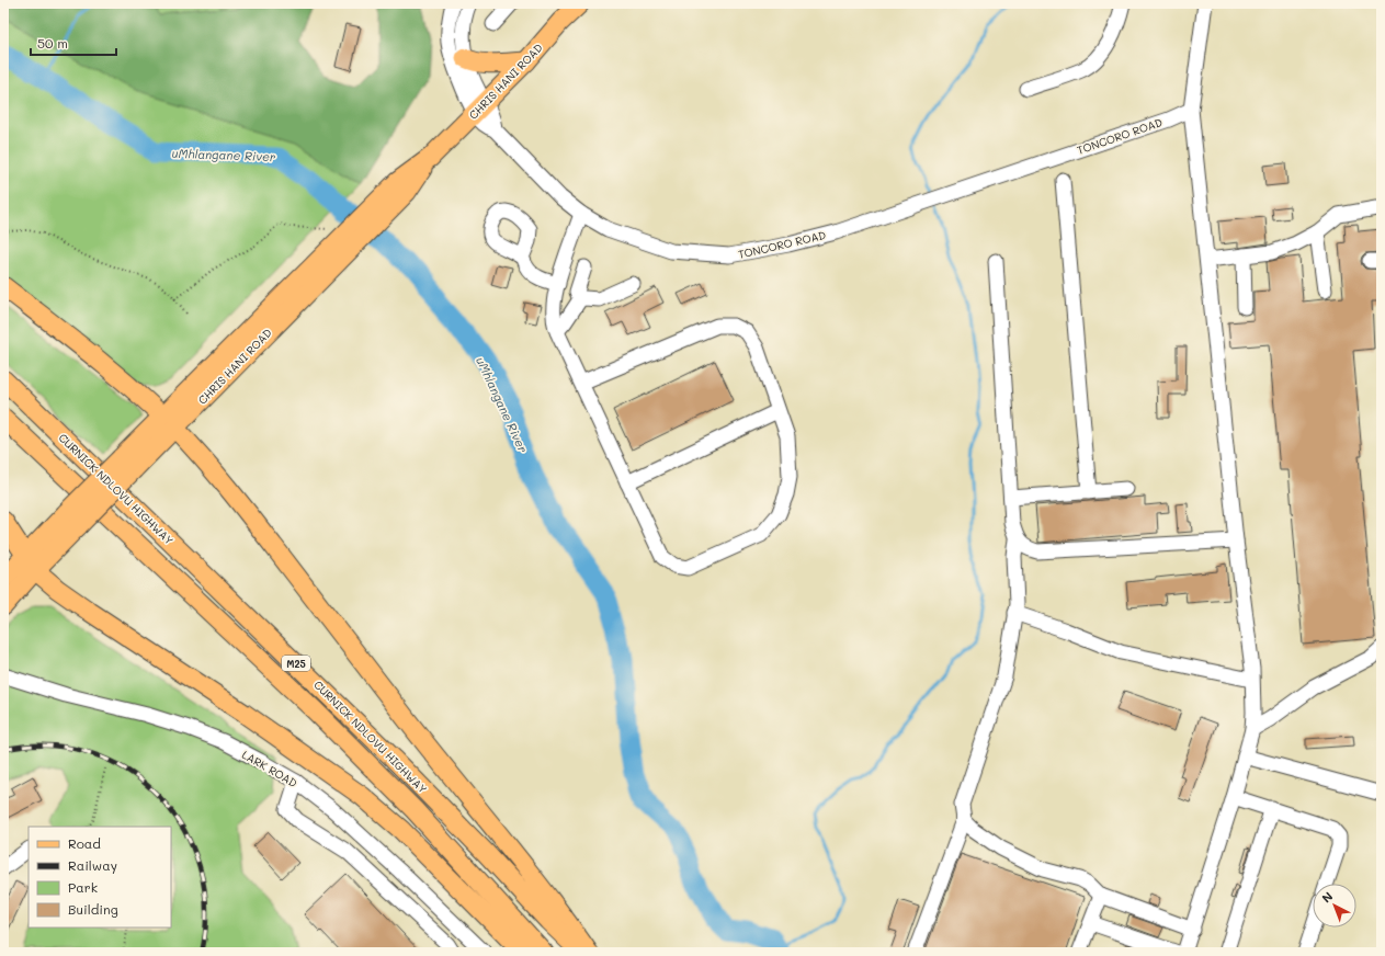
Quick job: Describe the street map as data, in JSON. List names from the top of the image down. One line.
{"streets":{"main road":["CHRIS HANI ROAD","CURNICK NDLOVU HIGHWAY","M25"],"street":["TONCORO ROAD","LARK ROAD"]},"crossings":[["CHRIS HANI ROAD","TONCORO ROAD"]],"water":["uMhlangane River"],"legend":["Road","Railway","Park","Building"],"scale_bar":"50 m","north":"top left"}
